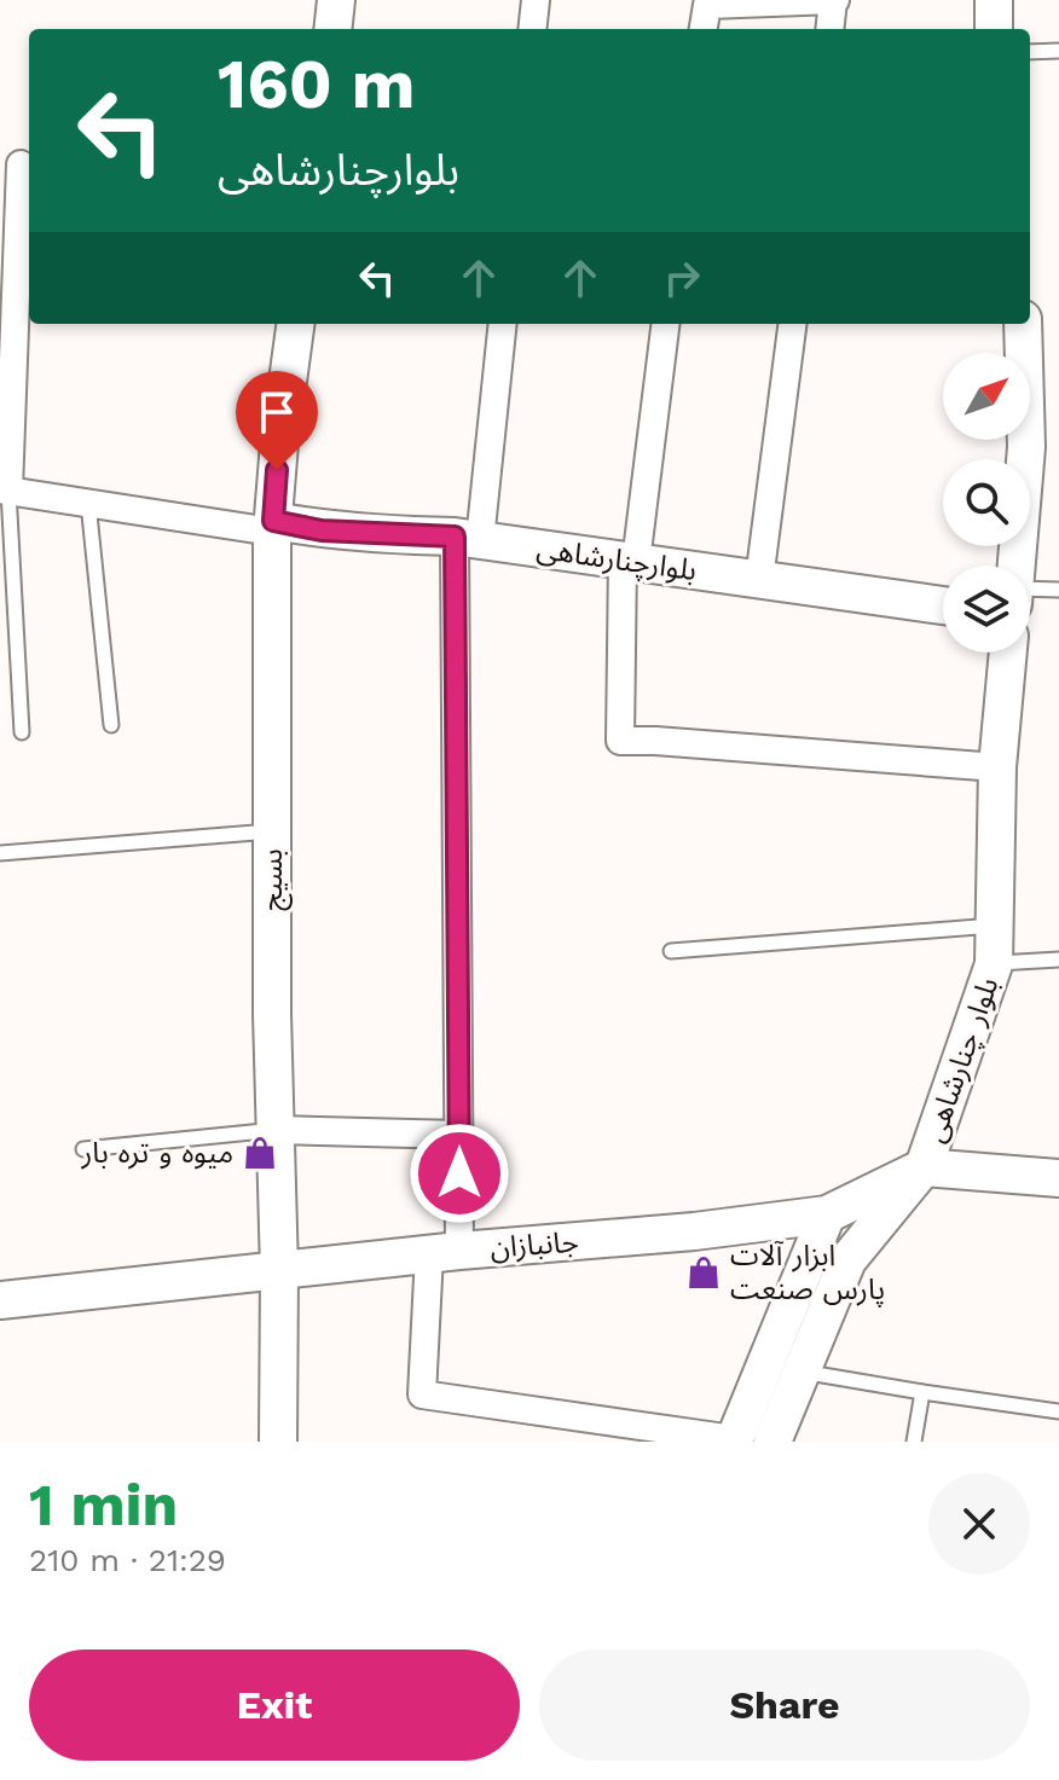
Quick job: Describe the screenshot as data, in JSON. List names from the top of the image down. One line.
{"streets":{"street":["بلوارچنارشاهی","بسیج","بلوار چنارشاهی","جانبازان"]},"crossings":[["بلوارچنارشاهی","بسیج"],["بسیج","جانبازان"],["بلوار چنارشاهی","جانبازان"]],"places":{"shop":["میوه و تره بار","ابزار آلات پارس صنعت"]},"north":"top right","page":{"turn":["160 m","بلوارچنارشاهی"],"heading":["1 min","210 m · 21:29"],"buttons":["Exit","Share"]}}
